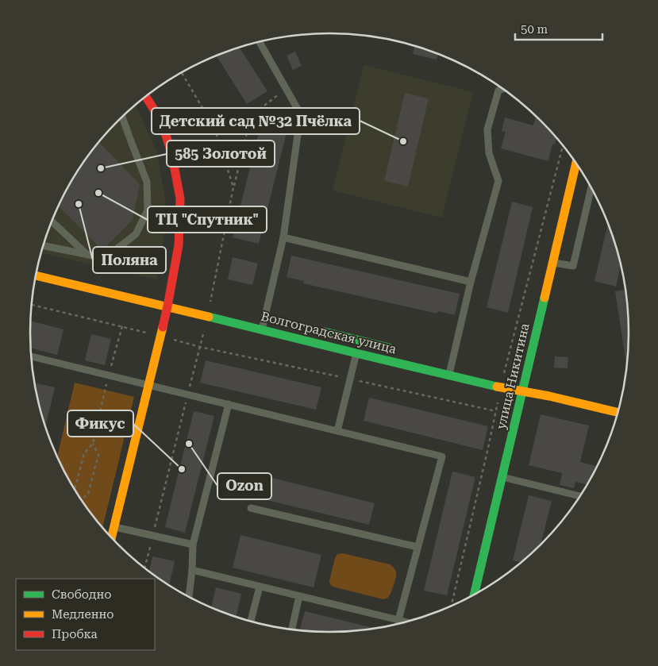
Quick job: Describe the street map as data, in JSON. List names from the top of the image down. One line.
{"streets":{"main road":["Волгоградская улица","улица Никитина"]},"crossings":[["Волгоградская улица","улица Никитина"]],"places":["Детский сад №32 Пчёлка","585 Золотой","ТЦ \"Спутник\"","Поляна","Ozon","Фикус"],"legend":["Свободно","Медленно","Пробка"],"scale_bar":"50 m"}
